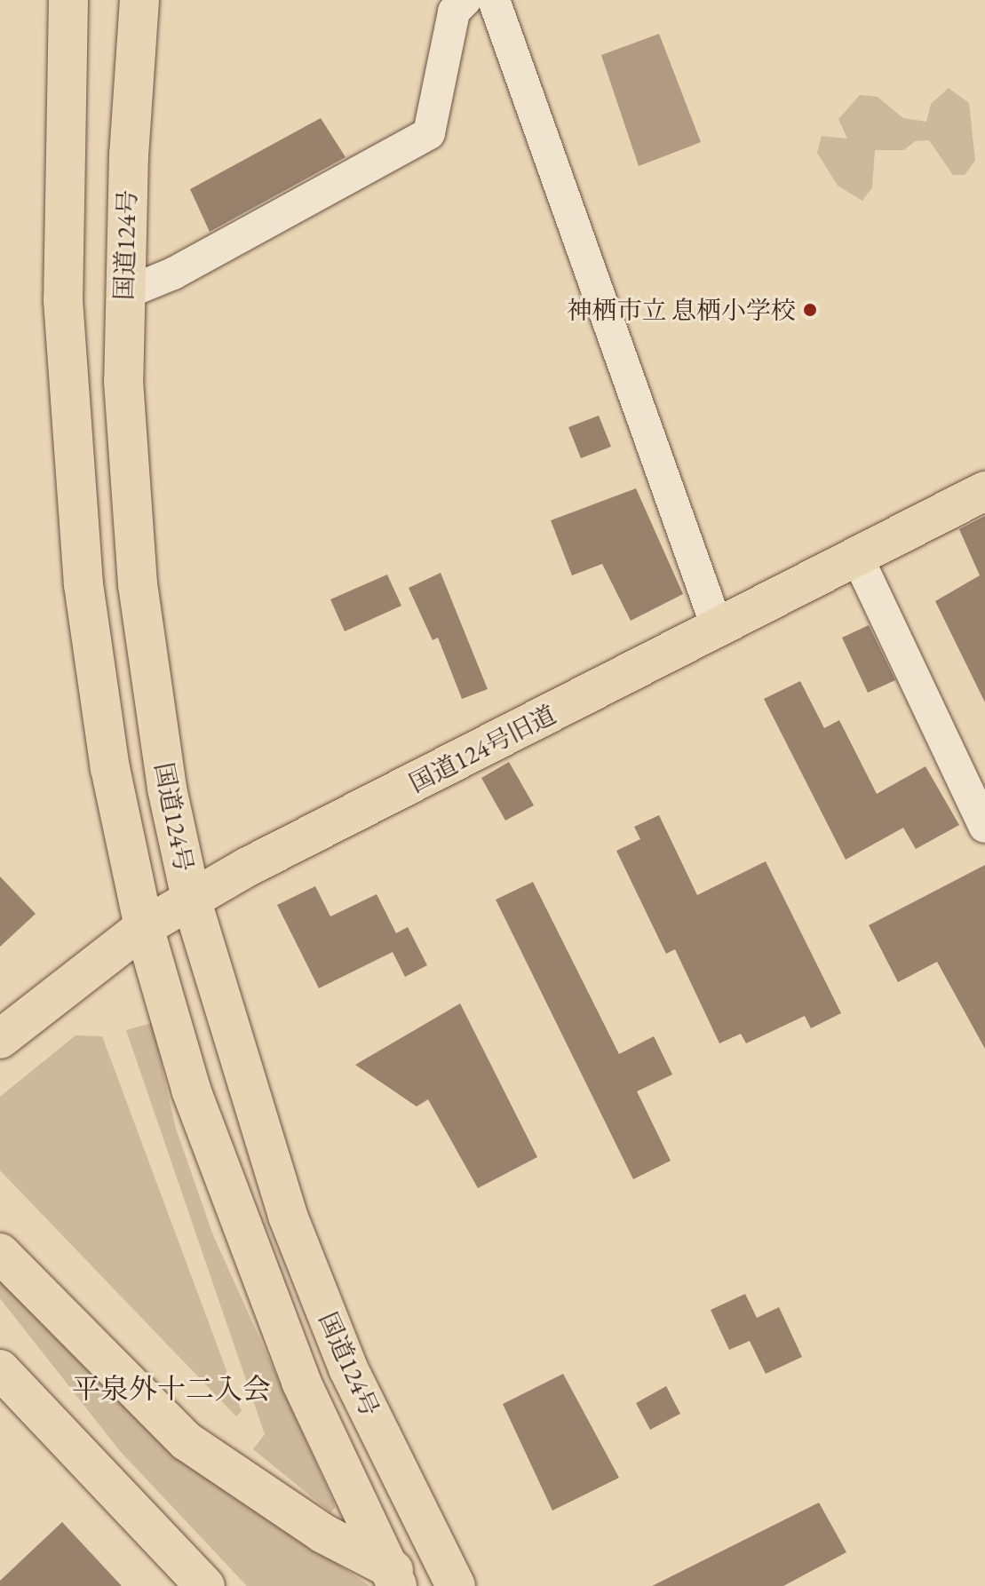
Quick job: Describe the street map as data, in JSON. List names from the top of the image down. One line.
{"streets":{"highway":["国道124号","国道124号旧道"]},"crossings":[["国道124号","国道124号旧道"]],"districts":["平泉外十二入会"],"places":["神栖市立 息栖小学校"]}
